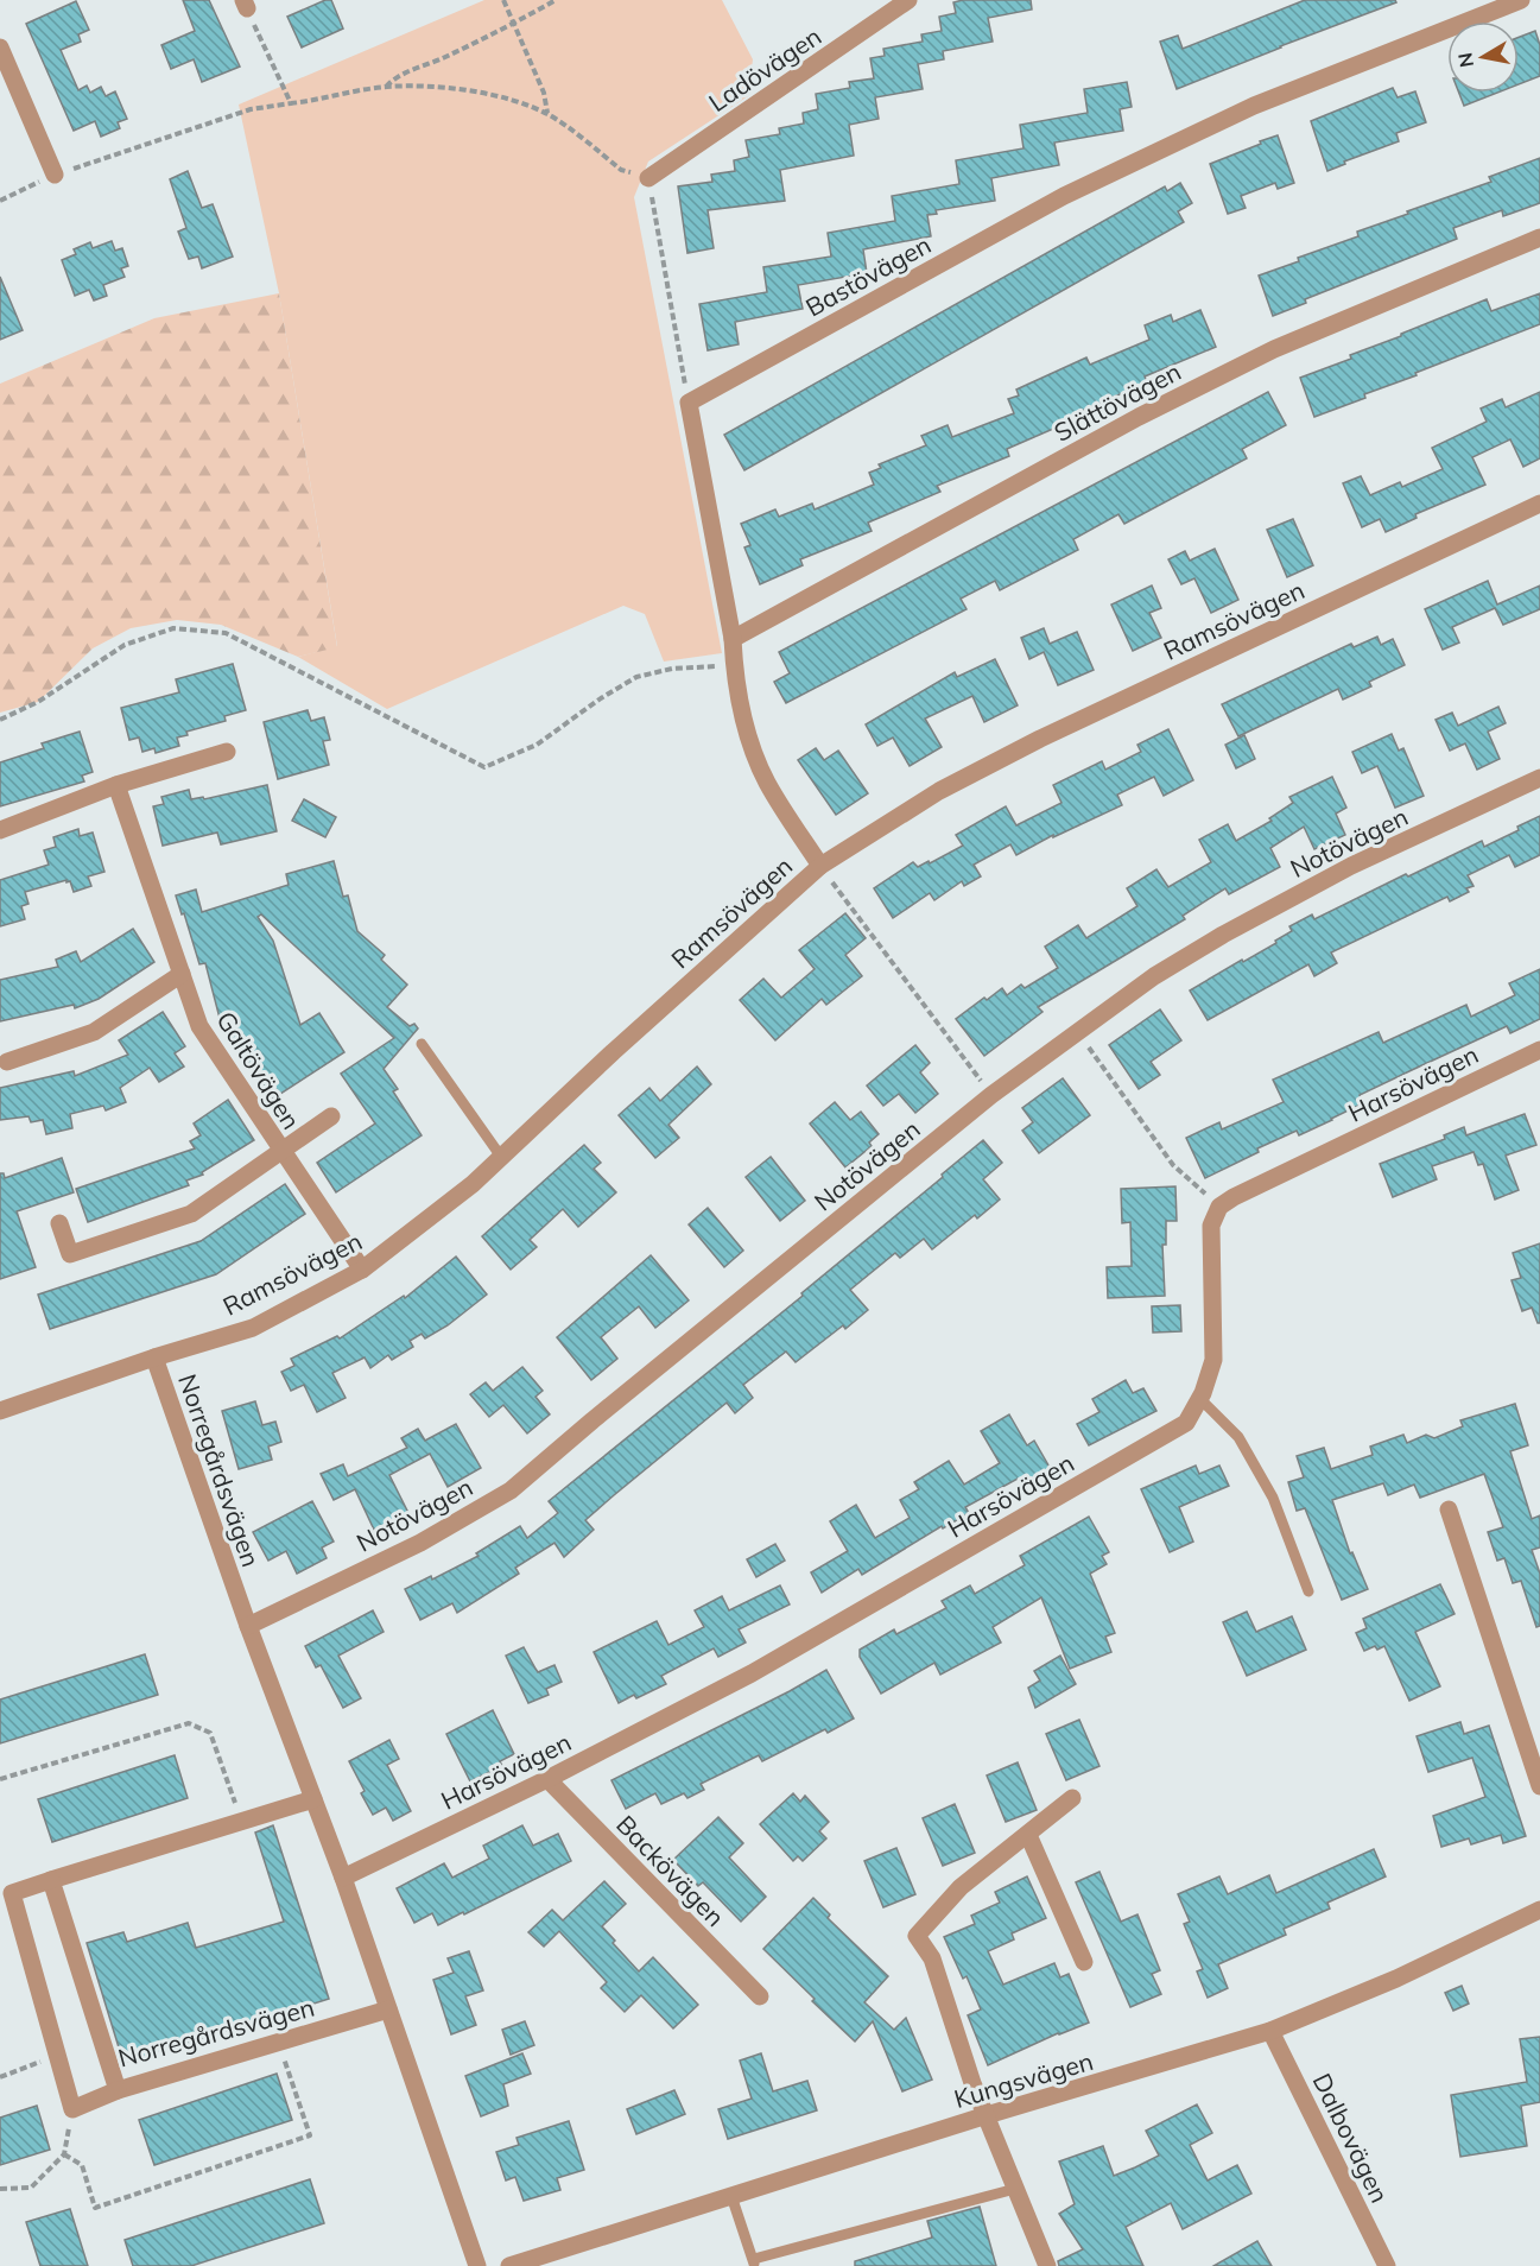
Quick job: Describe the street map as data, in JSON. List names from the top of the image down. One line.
{"streets":{"street":["Ladövägen","Bastövägen","Slättövägen","Ramsövägen","Notövägen","Galtövägen","Harsövägen","Norregårdsvägen","Backövägen","Kungsvägen","Dalbovägen"]},"crossings":[["Ramsövägen","Galtövägen"],["Ramsövägen","Norregårdsvägen"],["Notövägen","Norregårdsvägen"],["Harsövägen","Norregårdsvägen"],["Harsövägen","Backövägen"],["Kungsvägen","Dalbovägen"]],"north":"left"}
